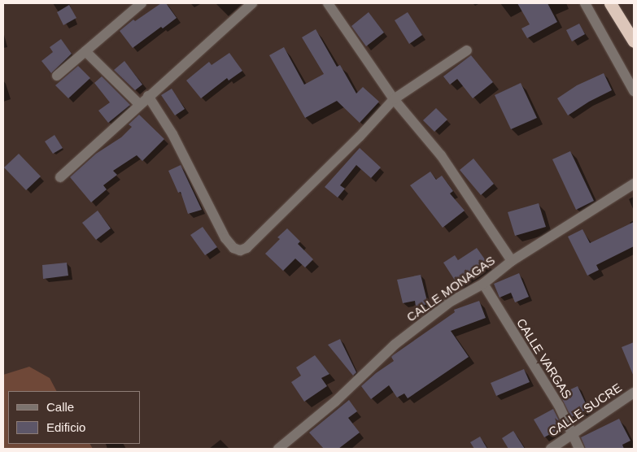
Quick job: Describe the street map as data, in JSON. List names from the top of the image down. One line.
{"streets":{"street":["CALLE MONAGAS","CALLE VARGAS","CALLE SUCRE"]},"crossings":[["CALLE MONAGAS","CALLE VARGAS"],["CALLE VARGAS","CALLE SUCRE"]],"legend":["Calle","Edificio"]}
